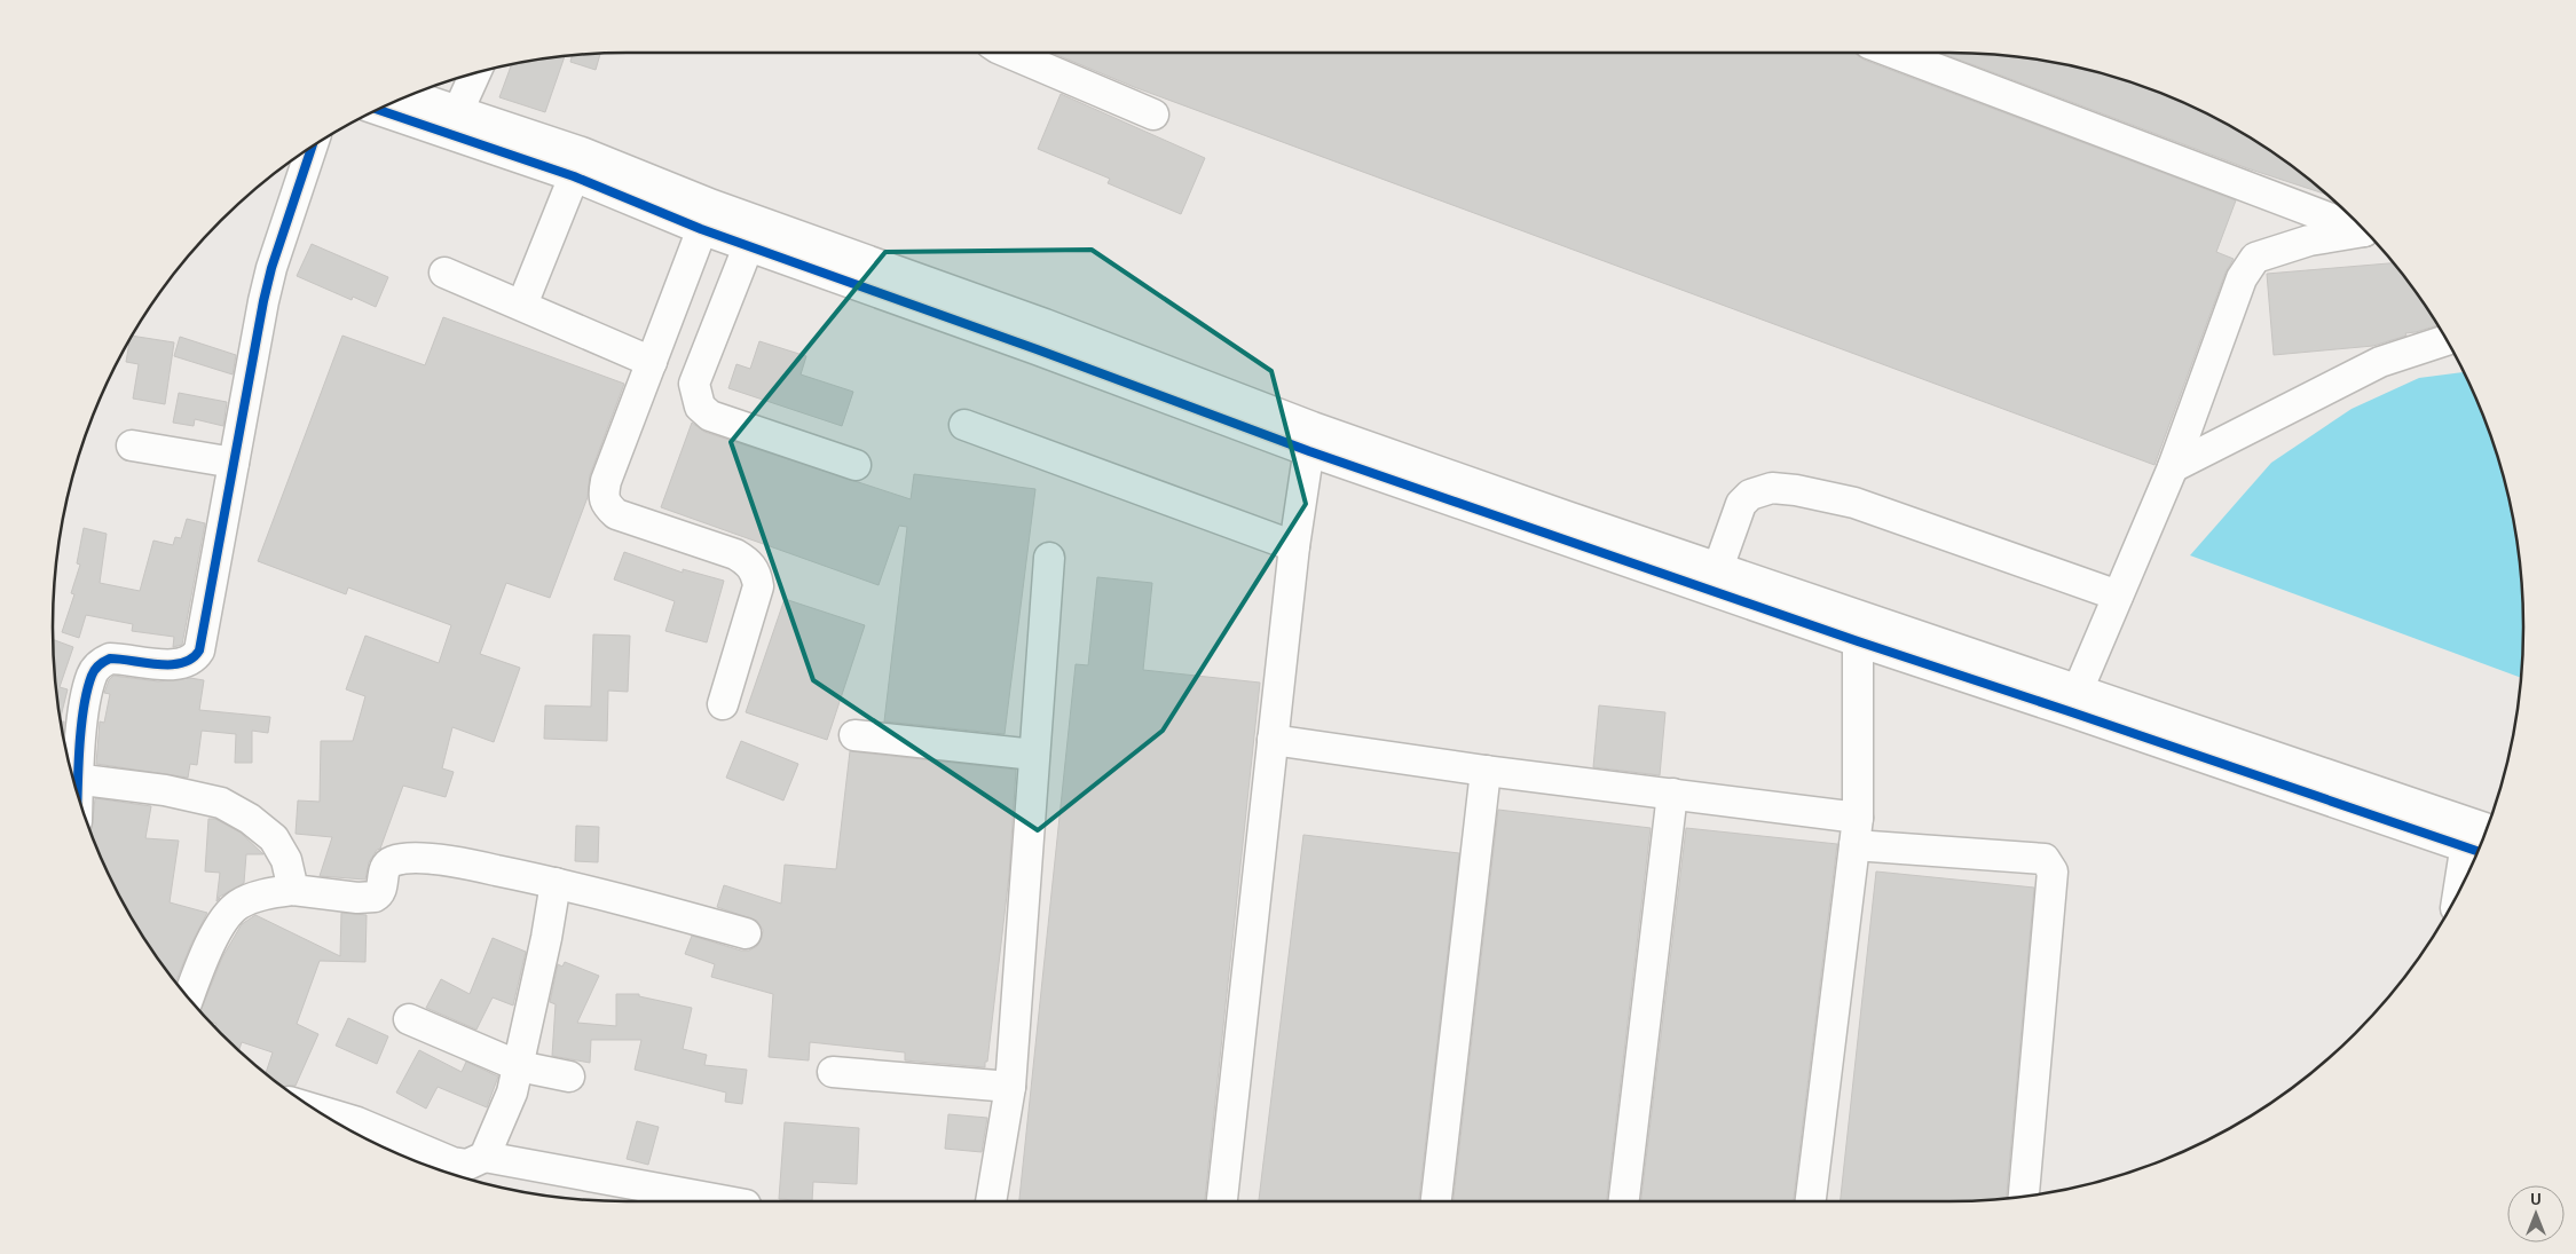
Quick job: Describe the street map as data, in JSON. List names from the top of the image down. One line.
{"north":"top"}
